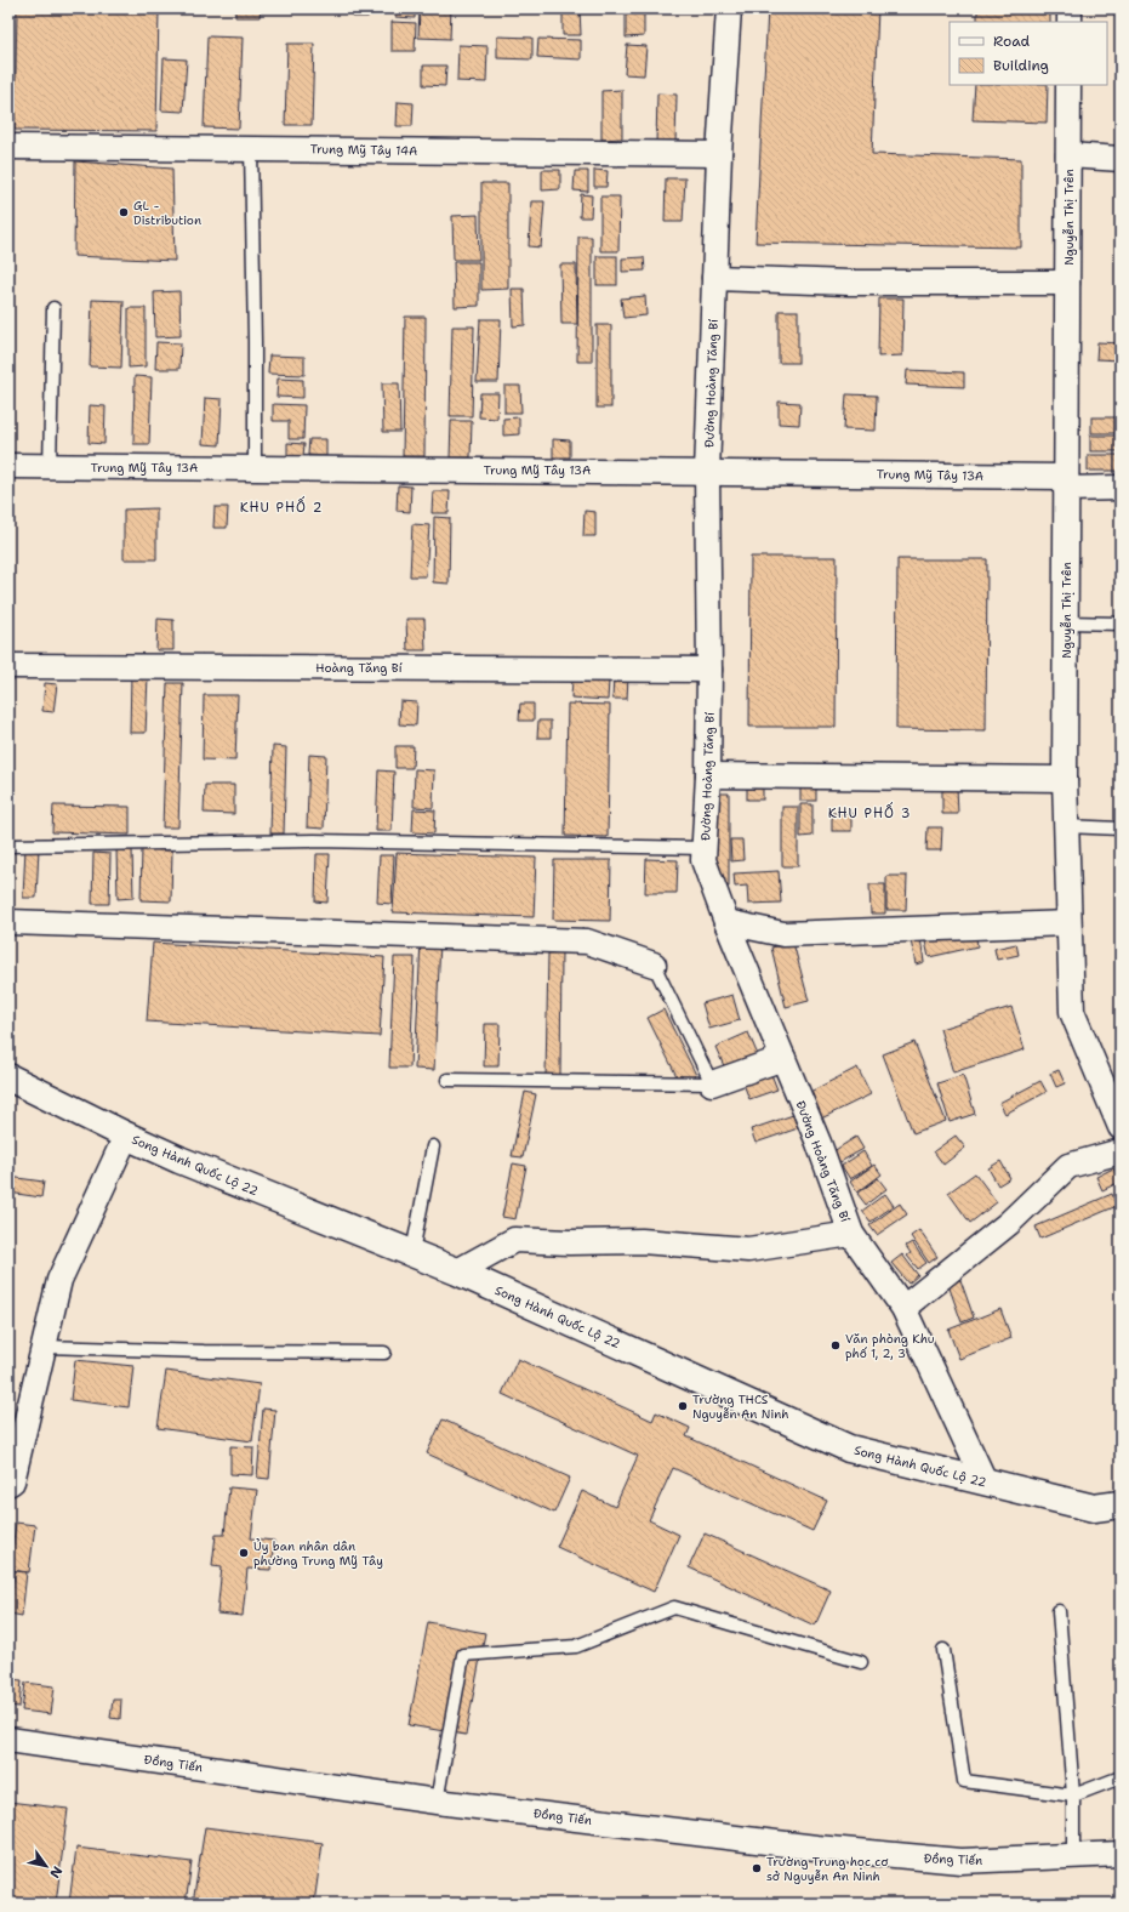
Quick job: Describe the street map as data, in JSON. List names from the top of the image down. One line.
{"streets":{"street":["Trung Mỹ Tây 14A","Nguyễn Thị Trên","Đường Hoàng Tăng Bí","Trung Mỹ Tây 13A","Hoàng Tăng Bí","Song Hành Quốc Lộ 22","Đồng Tiến"]},"crossings":[["Trung Mỹ Tây 14A","Đường Hoàng Tăng Bí"],["Nguyễn Thị Trên","Trung Mỹ Tây 13A"],["Đường Hoàng Tăng Bí","Trung Mỹ Tây 13A"],["Đường Hoàng Tăng Bí","Hoàng Tăng Bí"],["Đường Hoàng Tăng Bí","Song Hành Quốc Lộ 22"]],"districts":["KHU PHỐ 2","KHU PHỐ 3"],"places":["GL - Distribution","Văn phòng Khu phố 1, 2, 3","Trường THCS Nguyễn An Ninh","Ủy ban nhân dân phường Trung Mỹ Tây","Trường Trung học cơ sở Nguyễn An Ninh"],"legend":["Road","Building"],"north":"bottom right"}
